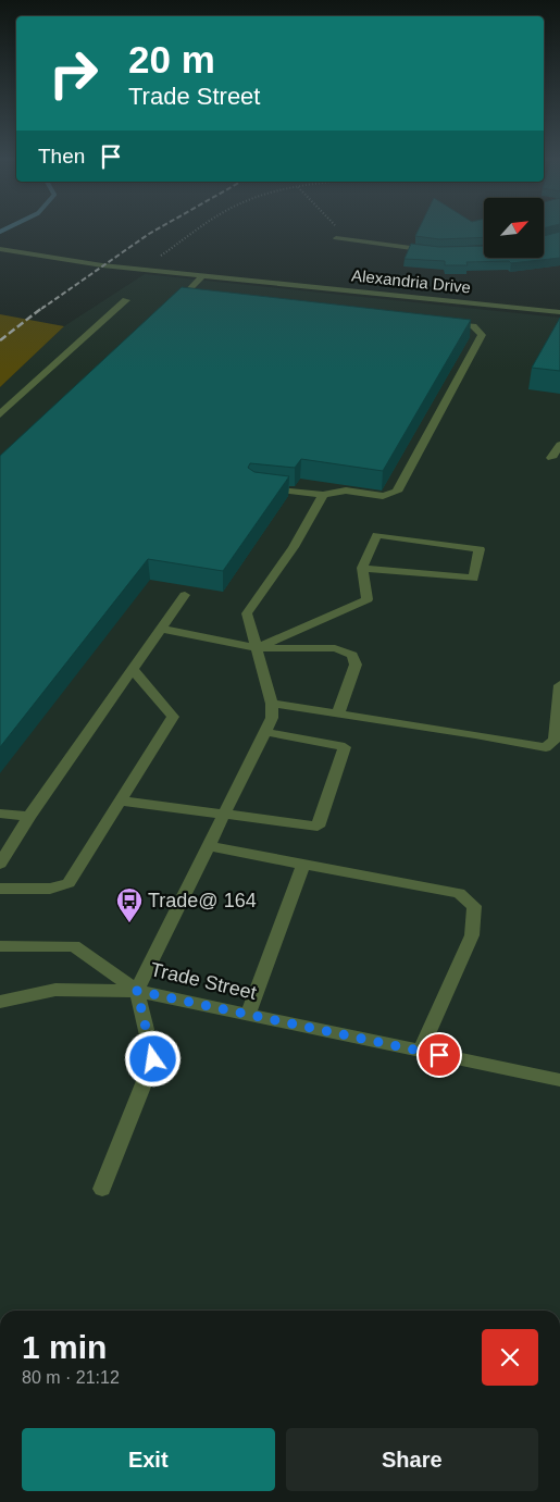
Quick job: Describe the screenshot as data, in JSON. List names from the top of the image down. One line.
{"streets":{"street":["Alexandria Drive","Trade Street"]},"places":{"bus stop":["Trade@ 164"]},"north":"top right","page":{"turn":["20 m","Trade Street"],"then":"Then","heading":["1 min","80 m · 21:12"],"buttons":["Exit","Share"]}}
